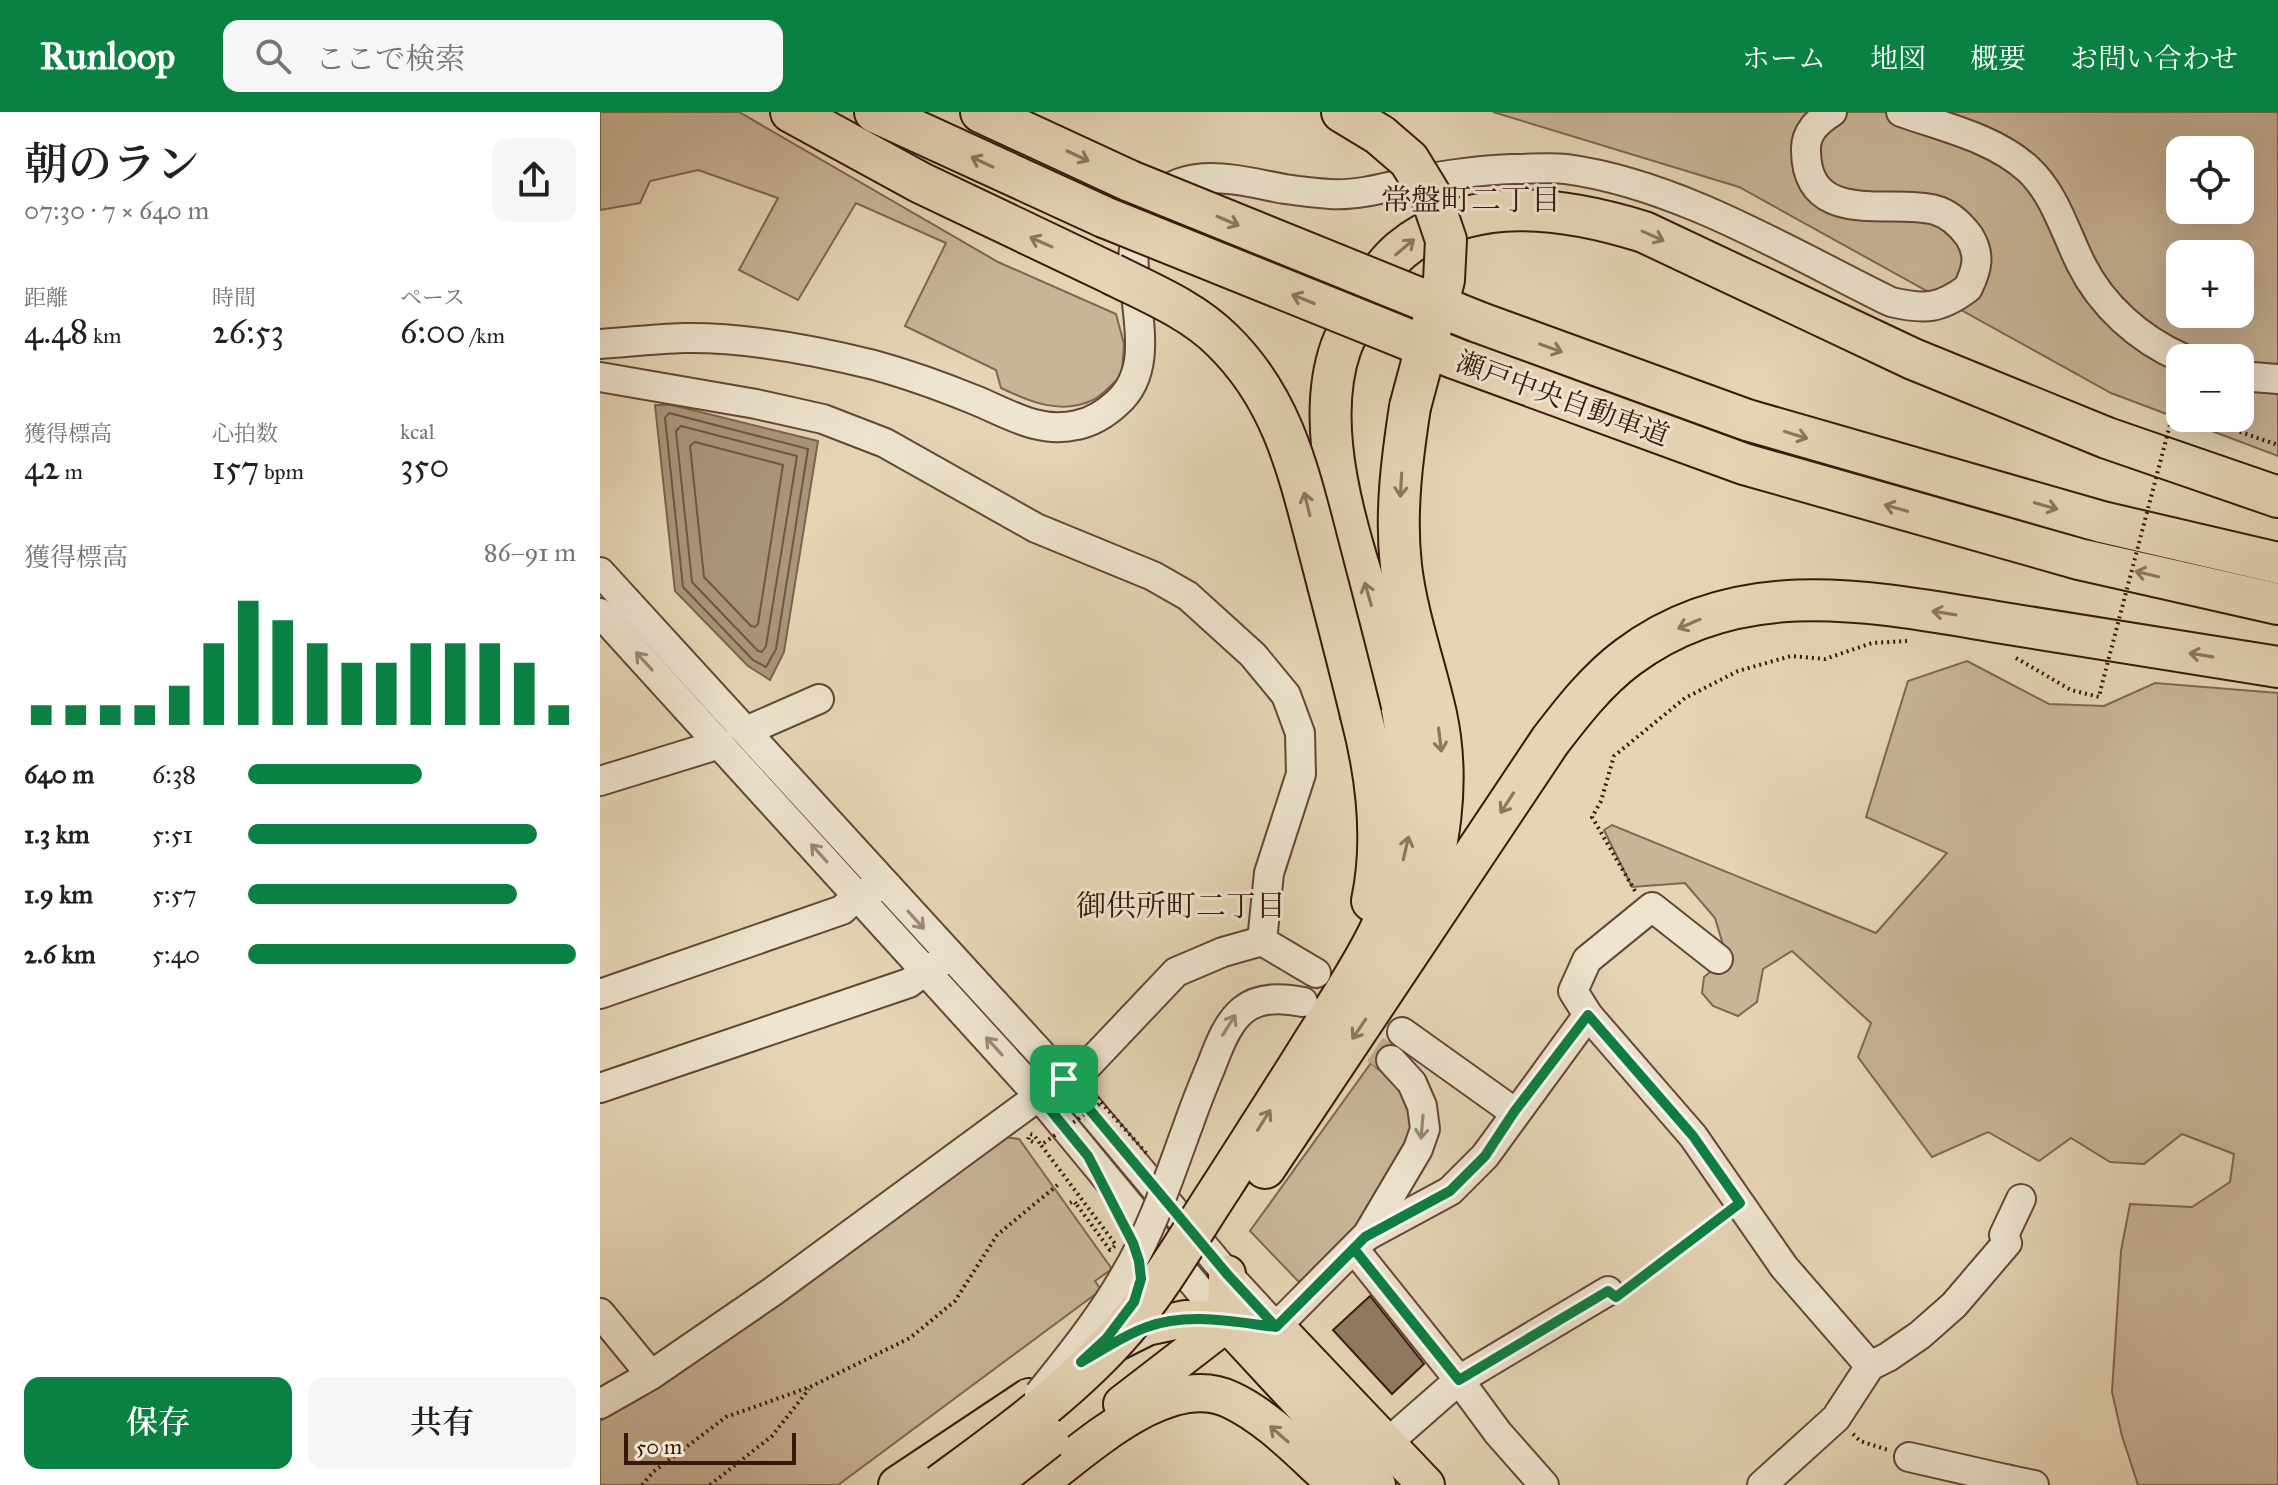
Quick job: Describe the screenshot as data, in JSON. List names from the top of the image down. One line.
{"streets":{"highway":["瀬戸中央自動車道"]},"districts":["常盤町二丁目","御供所町二丁目"],"scale_bar":"50 m","page":{"header":"Runloop","search":"ここで検索","nav":["ホーム","地図","概要","お問い合わせ"],"heading":["朝のラン","07:30 · 7 × 640 m"],"map_buttons":["+","−"],"stats":[["距離","4.48 km"],["時間","26:53"],["ペース","6:00 /km"],["獲得標高","42 m"],["心拍数","157 bpm"],["kcal","350"]],"chart":["獲得標高","86–91 m"],"list":[{"name":"640 m","note":"6:38"},{"name":"1.3 km","note":"5:51"},{"name":"1.9 km","note":"5:57"},{"name":"2.6 km","note":"5:40"}],"buttons":["保存","共有"],"scale":"50 m"}}
